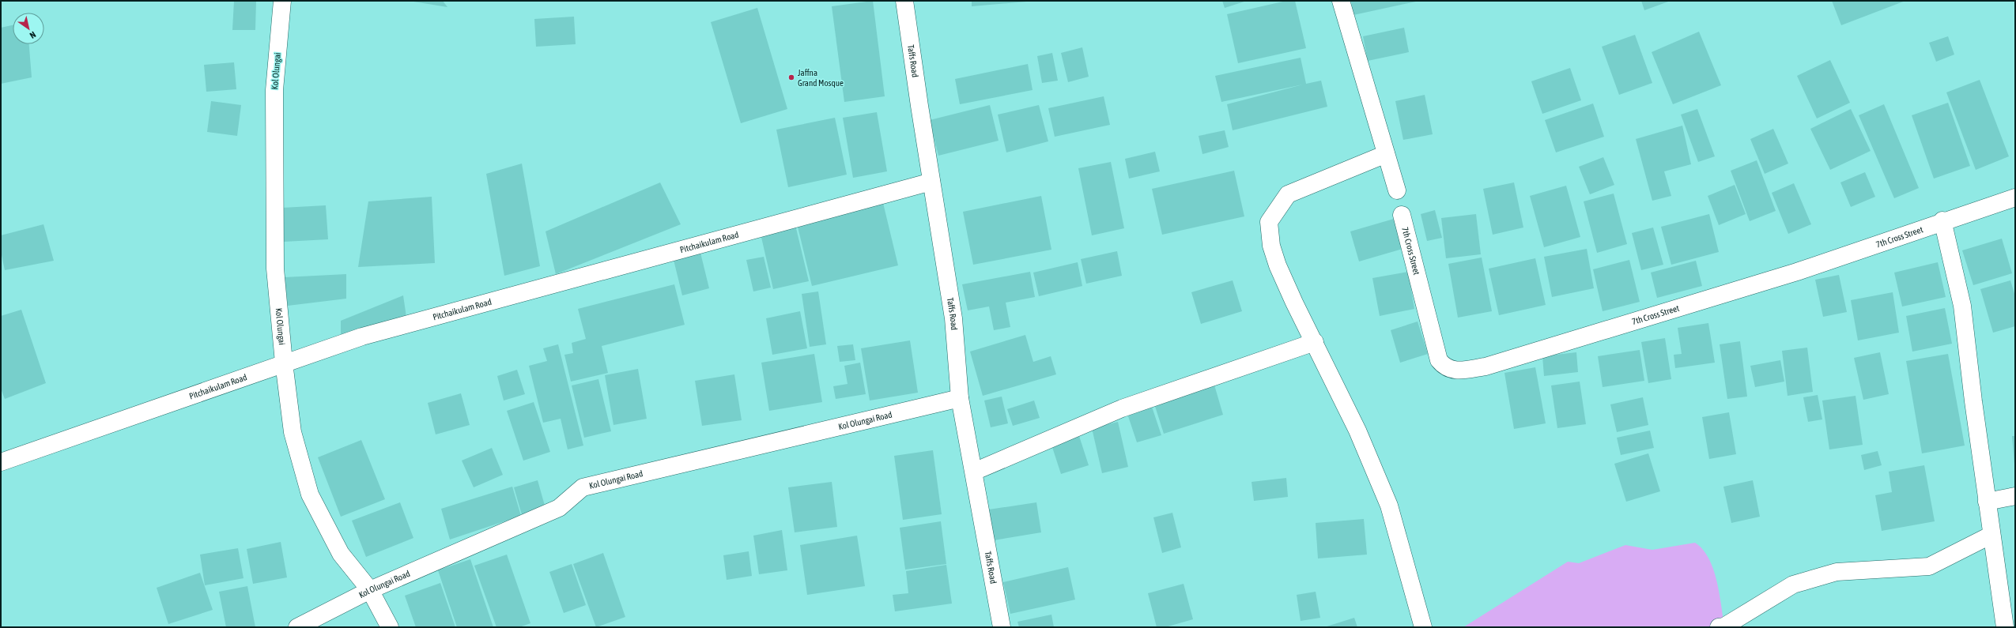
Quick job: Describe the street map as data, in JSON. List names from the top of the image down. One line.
{"streets":{"street":["Taffs Road","Kol Olungai","7th Cross Street","Pitchaikulam Road","Kol Olungai Road"]},"crossings":[["Taffs Road","Pitchaikulam Road"],["Taffs Road","Kol Olungai Road"],["Kol Olungai","Pitchaikulam Road"],["Kol Olungai","Kol Olungai Road"]],"places":["Jaffna Grand Mosque"],"north":"bottom right"}
